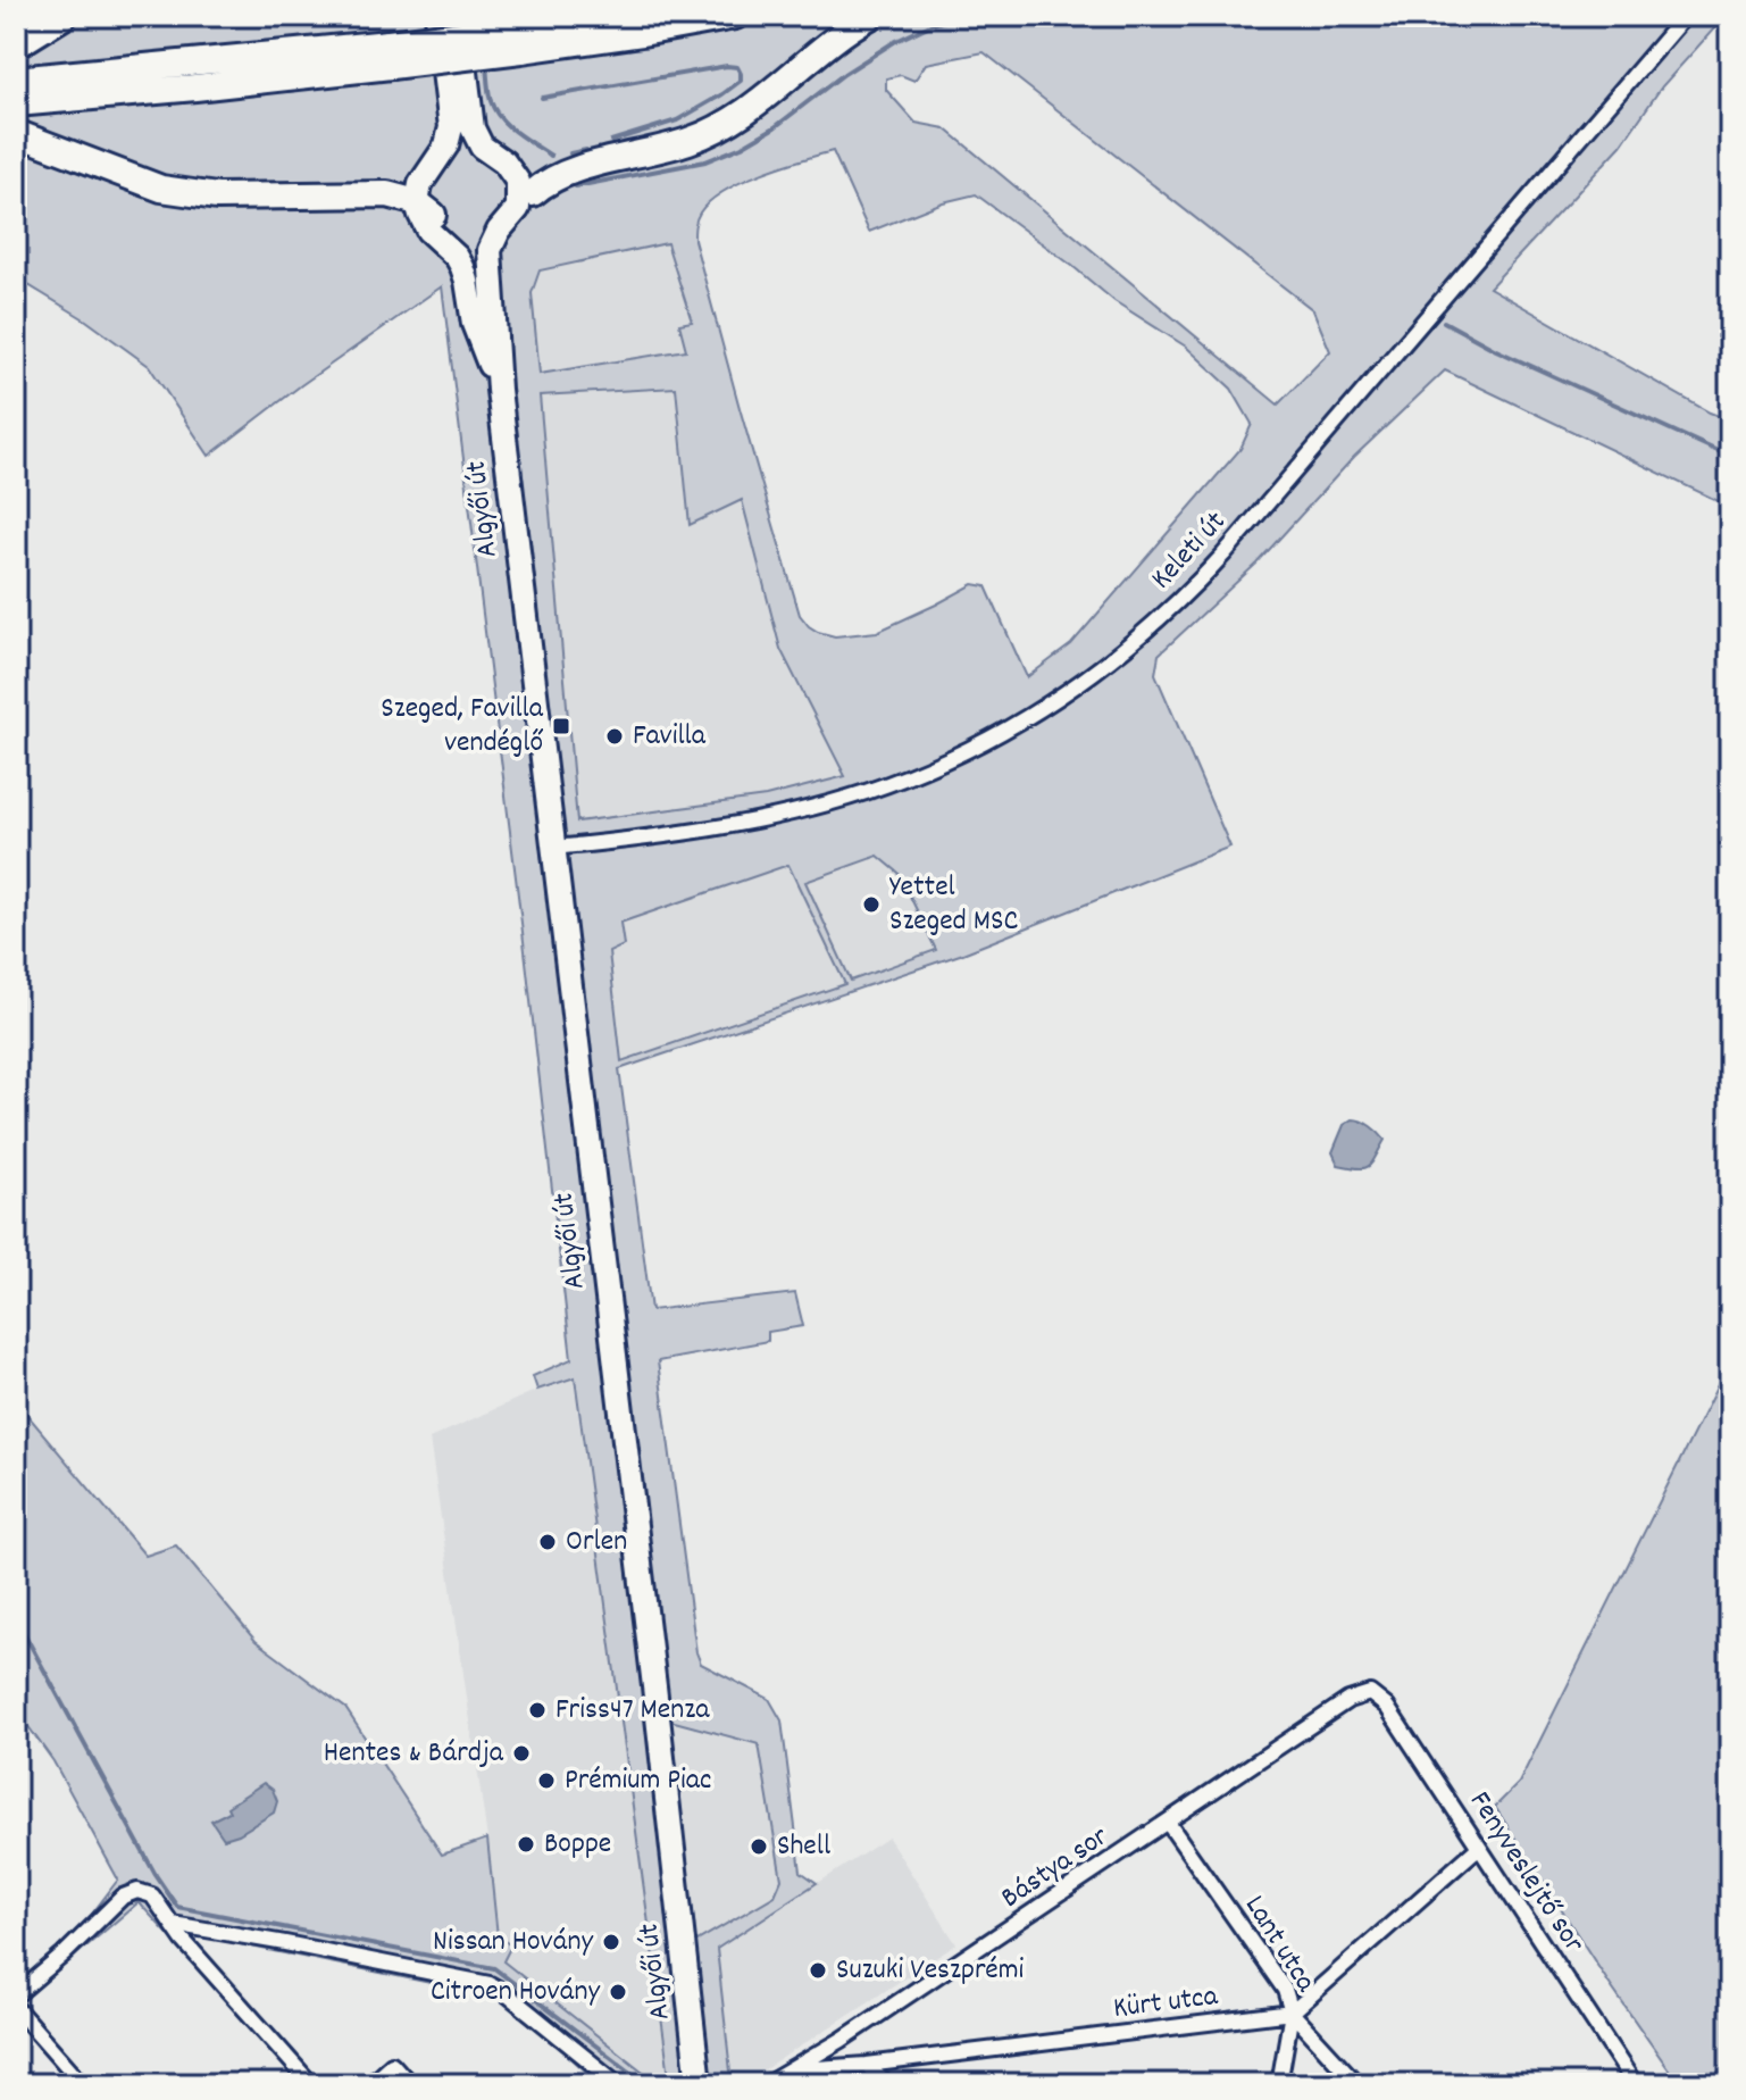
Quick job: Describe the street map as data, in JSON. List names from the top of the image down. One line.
{"streets":{"main road":["Algyői út"],"street":["Keleti út","Bástya sor","Fenyveslejtő sor","Lant utca","Kürt utca"]},"crossings":[["Algyői út","Keleti út"],["Bástya sor","Fenyveslejtő sor"],["Bástya sor","Lant utca"],["Bástya sor","Kürt utca"],["Lant utca","Kürt utca"]],"places":{"transit":["Szeged, Favilla vendéglő"],"other":["Favilla","Yettel Szeged MSC","Orlen","Friss47 Menza","Hentes & Bárdja","Prémium Piac","Boppe","Shell","Nissan Hovány","Suzuki Veszprémi","Citroen Hovány"]}}
